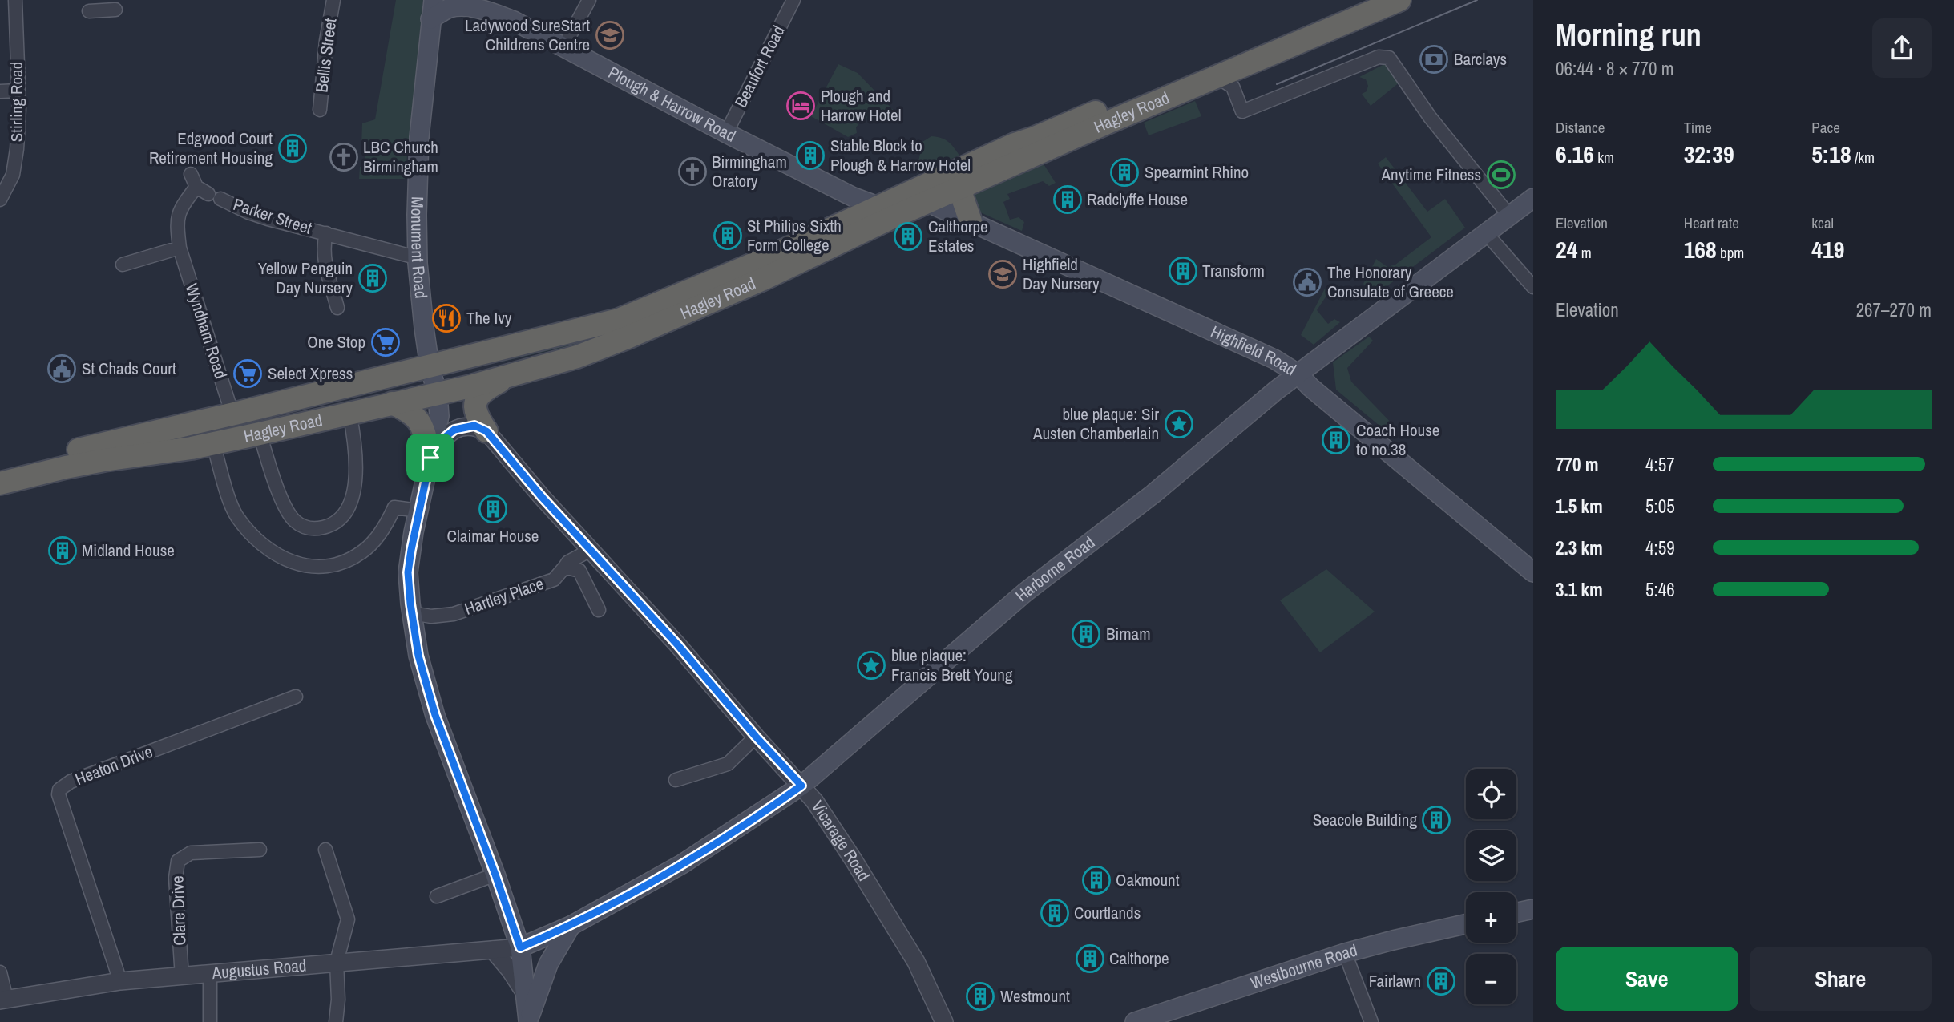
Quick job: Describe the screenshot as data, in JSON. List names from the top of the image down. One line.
{"streets":{"highway":["Hagley Road"],"main road":["Plough & Harrow Road","Monument Road","Highfield Road","Harborne Road","Westbourne Road"],"street":["Bellis Street","Beaufort Road","Stirling Road","Parker Street","Wyndham Road","Hartley Place","Heaton Drive","Vicarage Road","Clare Drive","Augustus Road"]},"crossings":[["Beaufort Road","Plough & Harrow Road"],["Plough & Harrow Road","Hagley Road"],["Plough & Harrow Road","Monument Road"],["Hagley Road","Monument Road"],["Hagley Road","Wyndham Road"],["Hagley Road","Highfield Road"],["Parker Street","Monument Road"],["Parker Street","Wyndham Road"],["Monument Road","Harborne Road"],["Monument Road","Hartley Place"],["Monument Road","Augustus Road"],["Highfield Road","Harborne Road"],["Harborne Road","Vicarage Road"],["Harborne Road","Augustus Road"],["Hartley Place","Vicarage Road"],["Heaton Drive","Augustus Road"],["Clare Drive","Augustus Road"]],"places":{"school or university":["Ladywood SureStart Childrens Centre","Highfield Day Nursery"],"bank":["Barclays"],"hotel":["Plough and Harrow Hotel"],"building":["Edgwood Court Retirement Housing","Stable Block to Plough & Harrow Hotel","Spearmint Rhino","Radclyffe House","St Philips Sixth Form College","Calthorpe Estates","Transform","Yellow Penguin Day Nursery","Coach House to no.38","Claimar House","Midland House","Birnam","Seacole Building","Oakmount","Courtlands","Calthorpe","Fairlawn","Westmount"],"church":["LBC Church Birmingham","Birmingham Oratory"],"sports":["Anytime Fitness"],"public building":["The Honorary Consulate of Greece","St Chads Court"],"restaurant":["The Ivy"],"supermarket":["One Stop","Select Xpress"],"place":["blue plaque: Sir Austen Chamberlain","blue plaque: Francis Brett Young"]},"page":{"heading":["Morning run","06:44 · 8 × 770 m"],"stats":[["Distance","6.16 km"],["Time","32:39"],["Pace","5:18 /km"],["Elevation","24 m"],["Heart rate","168 bpm"],["kcal","419"]],"chart":["Elevation","267–270 m"],"list":[{"name":"770 m","note":"4:57"},{"name":"1.5 km","note":"5:05"},{"name":"2.3 km","note":"4:59"},{"name":"3.1 km","note":"5:46"}],"map_buttons":["+","−"],"buttons":["Save","Share"]}}
